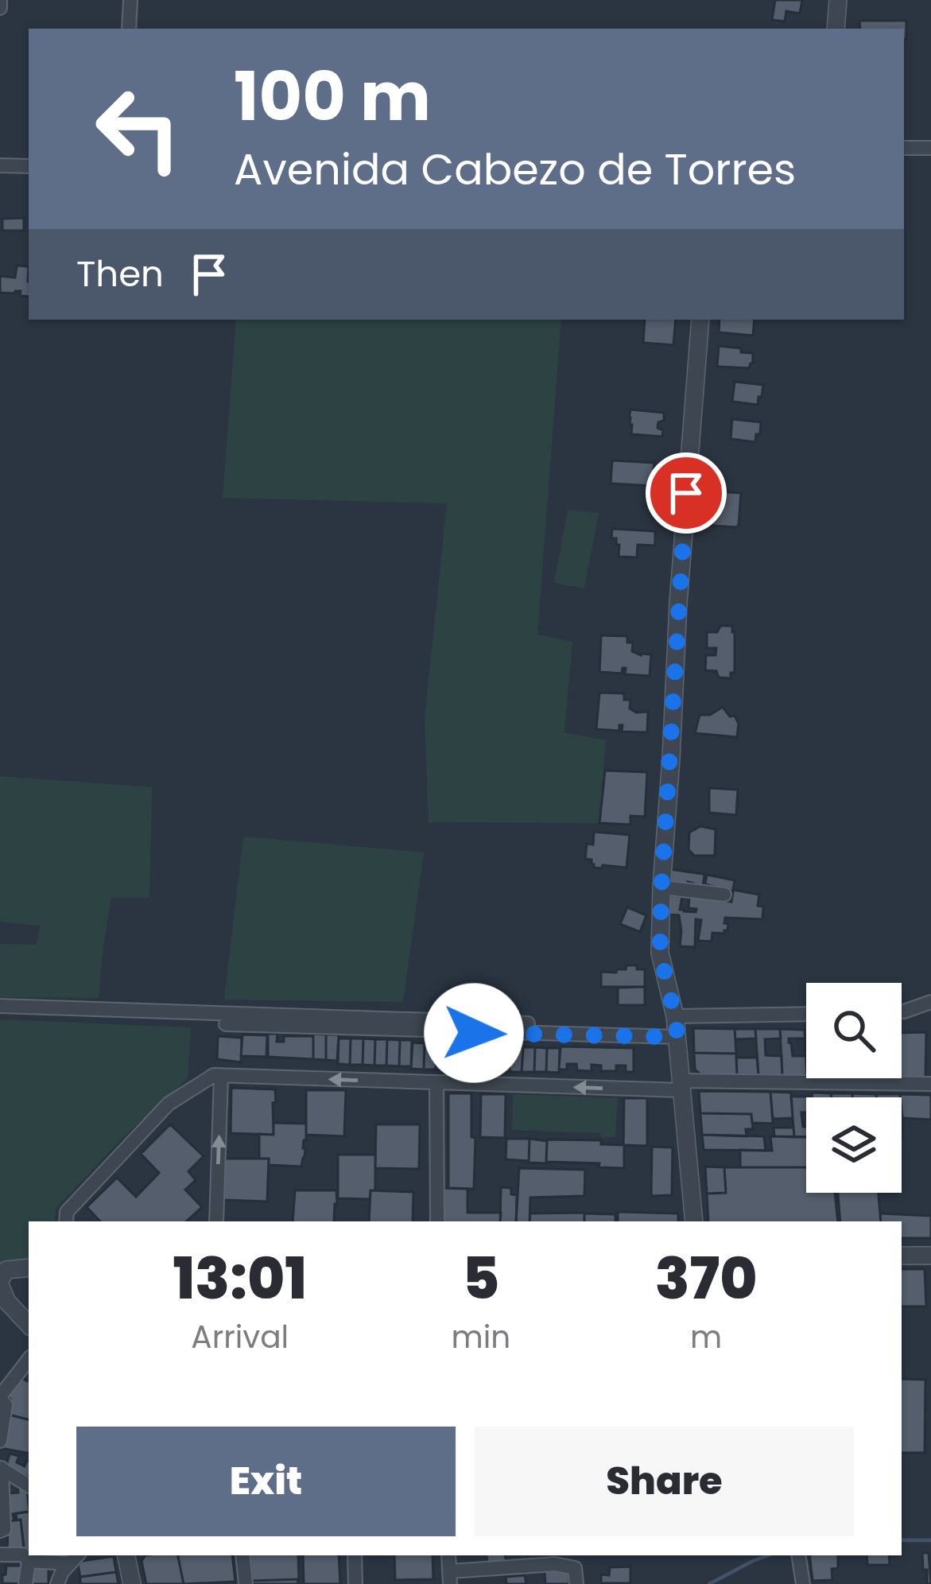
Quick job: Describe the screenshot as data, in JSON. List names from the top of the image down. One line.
{"page":{"turn":["100 m","Avenida Cabezo de Torres"],"then":"Then","eta":["13:01","Arrival","5","min","370","m"],"buttons":["Exit","Share"]}}
